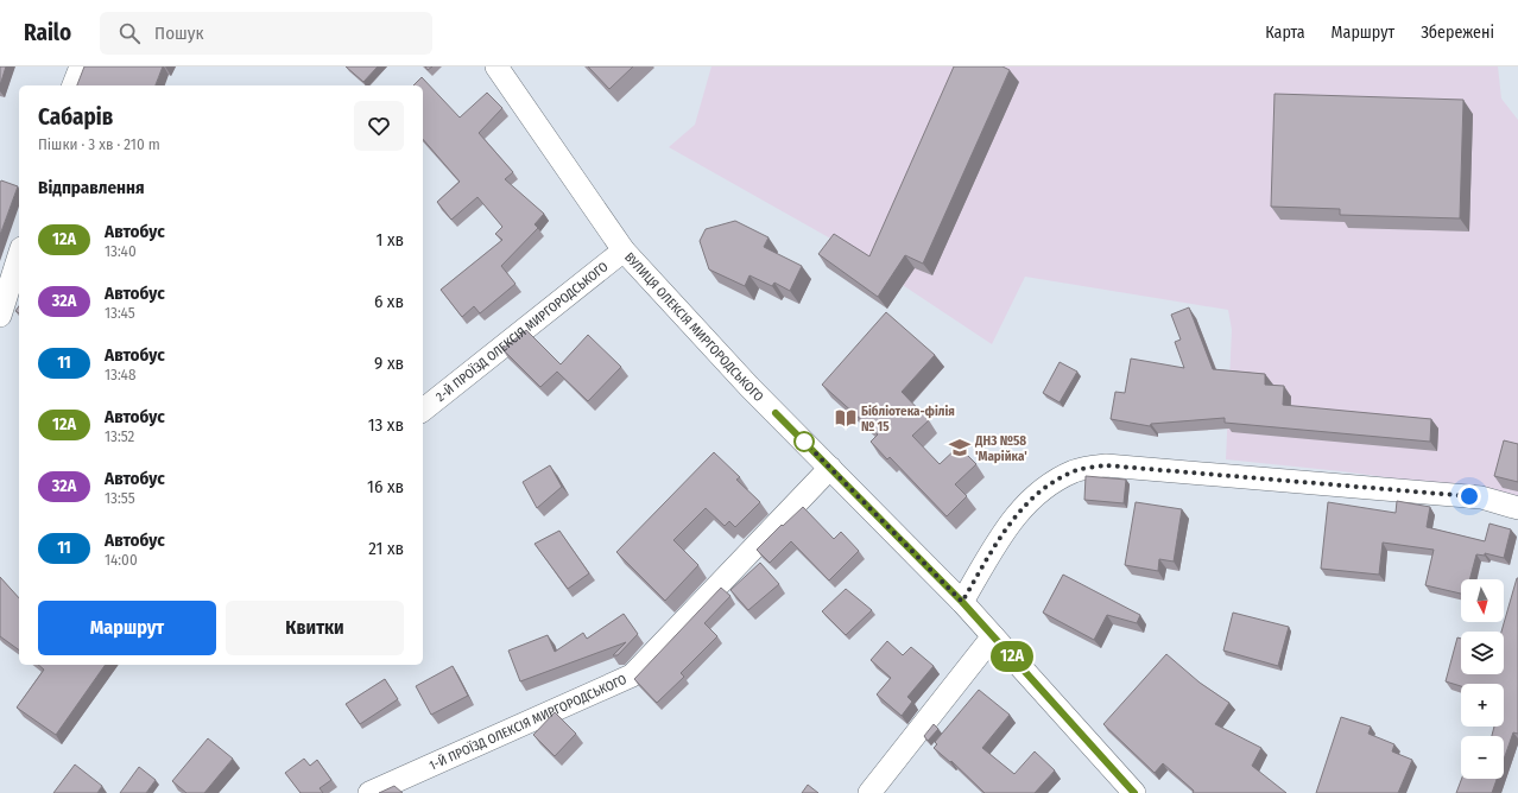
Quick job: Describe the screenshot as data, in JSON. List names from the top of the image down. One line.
{"streets":{"street":["ВУЛИЦЯ ОЛЕКСІЯ МИРГОРОДСЬКОГО","2-Й ПРОЇЗД ОЛЕКСІЯ МИРГОРОДСЬКОГО","1-Й ПРОЇЗД ОЛЕКСІЯ МИРГОРОДСЬКОГО"]},"crossings":[["ВУЛИЦЯ ОЛЕКСІЯ МИРГОРОДСЬКОГО","2-Й ПРОЇЗД ОЛЕКСІЯ МИРГОРОДСЬКОГО"],["ВУЛИЦЯ ОЛЕКСІЯ МИРГОРОДСЬКОГО","1-Й ПРОЇЗД ОЛЕКСІЯ МИРГОРОДСЬКОГО"]],"places":{"library":["Бібліотека-філія № 15"],"school or university":["ДНЗ №58 'Марійка'"]},"lines":["bus line 12А"],"north":"bottom","page":{"header":"Railo","search":"Пошук","nav":["Карта","Маршрут","Збережені"],"on_map":"12А","heading":[["Сабарів","Пішки · 3 хв · 210 m"],"Відправлення"],"list":[{"mark":"12А","name":"Автобус","note":"13:40","value":"1 хв"},{"mark":"32А","name":"Автобус","note":"13:45","value":"6 хв"},{"mark":"11","name":"Автобус","note":"13:48","value":"9 хв"},{"mark":"12А","name":"Автобус","note":"13:52","value":"13 хв"},{"mark":"32А","name":"Автобус","note":"13:55","value":"16 хв"},{"mark":"11","name":"Автобус","note":"14:00","value":"21 хв"}],"map_buttons":["+","−"],"buttons":["Маршрут","Квитки"]}}
